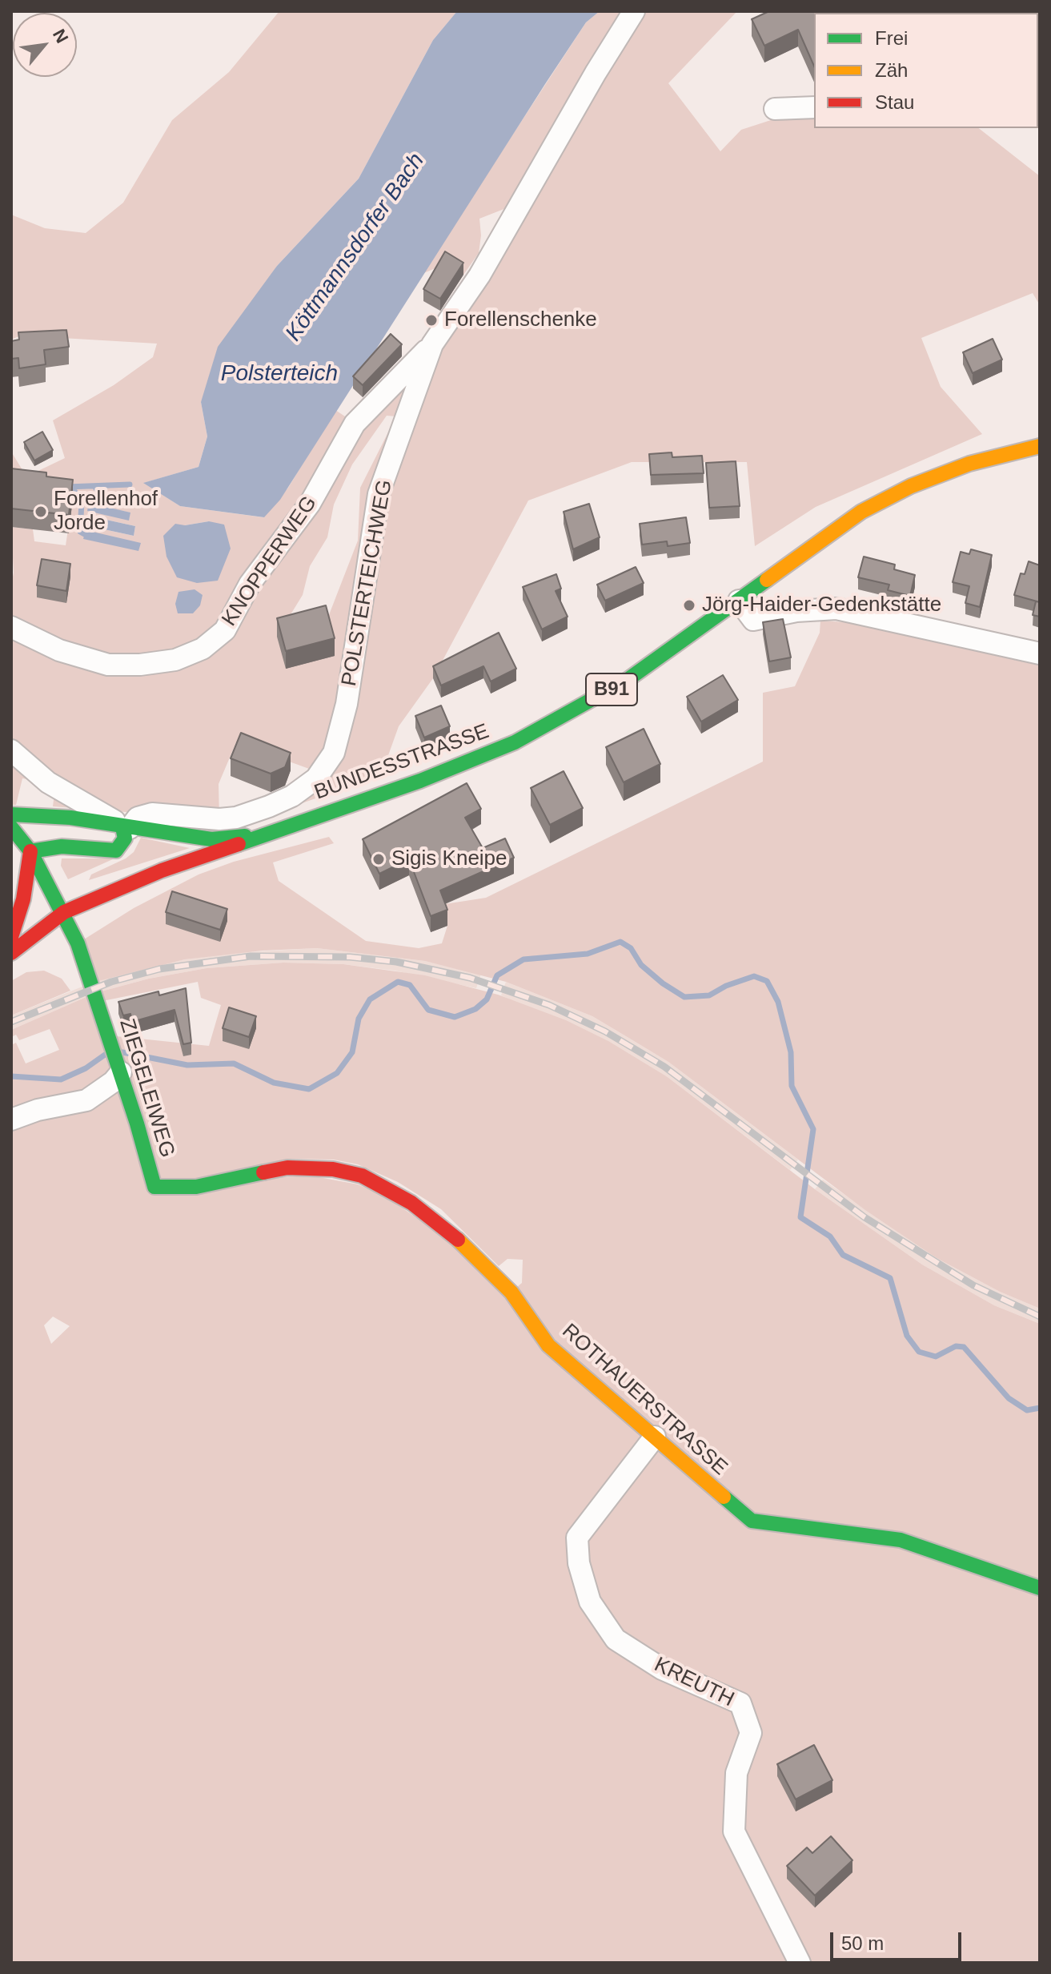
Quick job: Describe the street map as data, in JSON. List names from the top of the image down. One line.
{"streets":{"main road":["B91","BUNDESSTRASSE","ZIEGELEIWEG","ROTHAUERSTRASSE"],"street":["KNOPPERWEG","POLSTERTEICHWEG","KREUTH"]},"crossings":[["KNOPPERWEG","POLSTERTEICHWEG"],["BUNDESSTRASSE","ZIEGELEIWEG"],["ZIEGELEIWEG","ROTHAUERSTRASSE"],["ROTHAUERSTRASSE","KREUTH"]],"water":["Köttmannsdorfer Bach","Polsterteich"],"places":["Forellenschenke","Forellenhof Jorde","Jörg-Haider-Gedenkstätte","Sigis Kneipe"],"legend":["Frei","Zäh","Stau"],"scale_bar":"50 m","north":"top right"}
